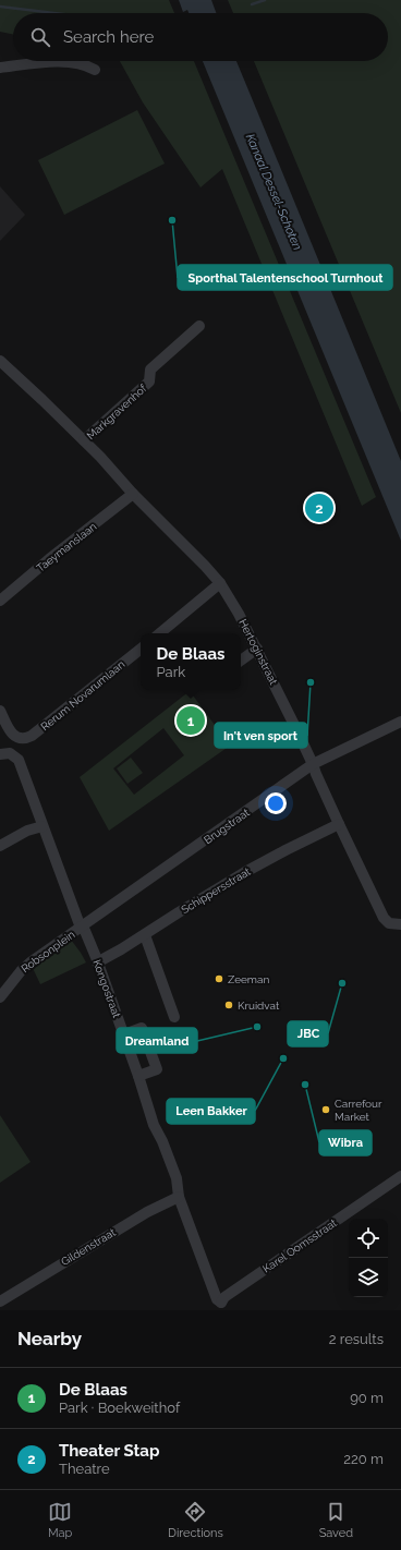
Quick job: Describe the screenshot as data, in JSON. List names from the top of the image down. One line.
{"streets":{"street":["Markgravenhof","Taeymanslaan","Hertoginstraat","Rerum Novarumlaan","Brugstraat","Schippersstraat","Robsonplein","Kongostraat","Karel Oomsstraat","Gildenstraat"]},"crossings":[["Markgravenhof","Hertoginstraat"],["Taeymanslaan","Hertoginstraat"],["Hertoginstraat","Brugstraat"],["Hertoginstraat","Schippersstraat"],["Brugstraat","Robsonplein"],["Brugstraat","Kongostraat"],["Schippersstraat","Kongostraat"],["Robsonplein","Kongostraat"],["Kongostraat","Karel Oomsstraat"],["Kongostraat","Gildenstraat"]],"water":["Kanaal Dessel-Schoten"],"places":["Sporthal Talentenschool Turnhout","In't ven sport","Zeeman","JBC","Kruidvat","Dreamland","Leen Bakker","Wibra","Carrefour Market"],"page":{"search":"Search here","pins":["2","1"],"popup":["De Blaas","Park"],"heading":["Nearby","2 results"],"list":[{"mark":"1","name":"De Blaas","note":"Park · Boekweithof","value":"90 m"},{"mark":"2","name":"Theater Stap","note":"Theatre","value":"220 m"}],"nav":["Map","Directions","Saved"]}}
